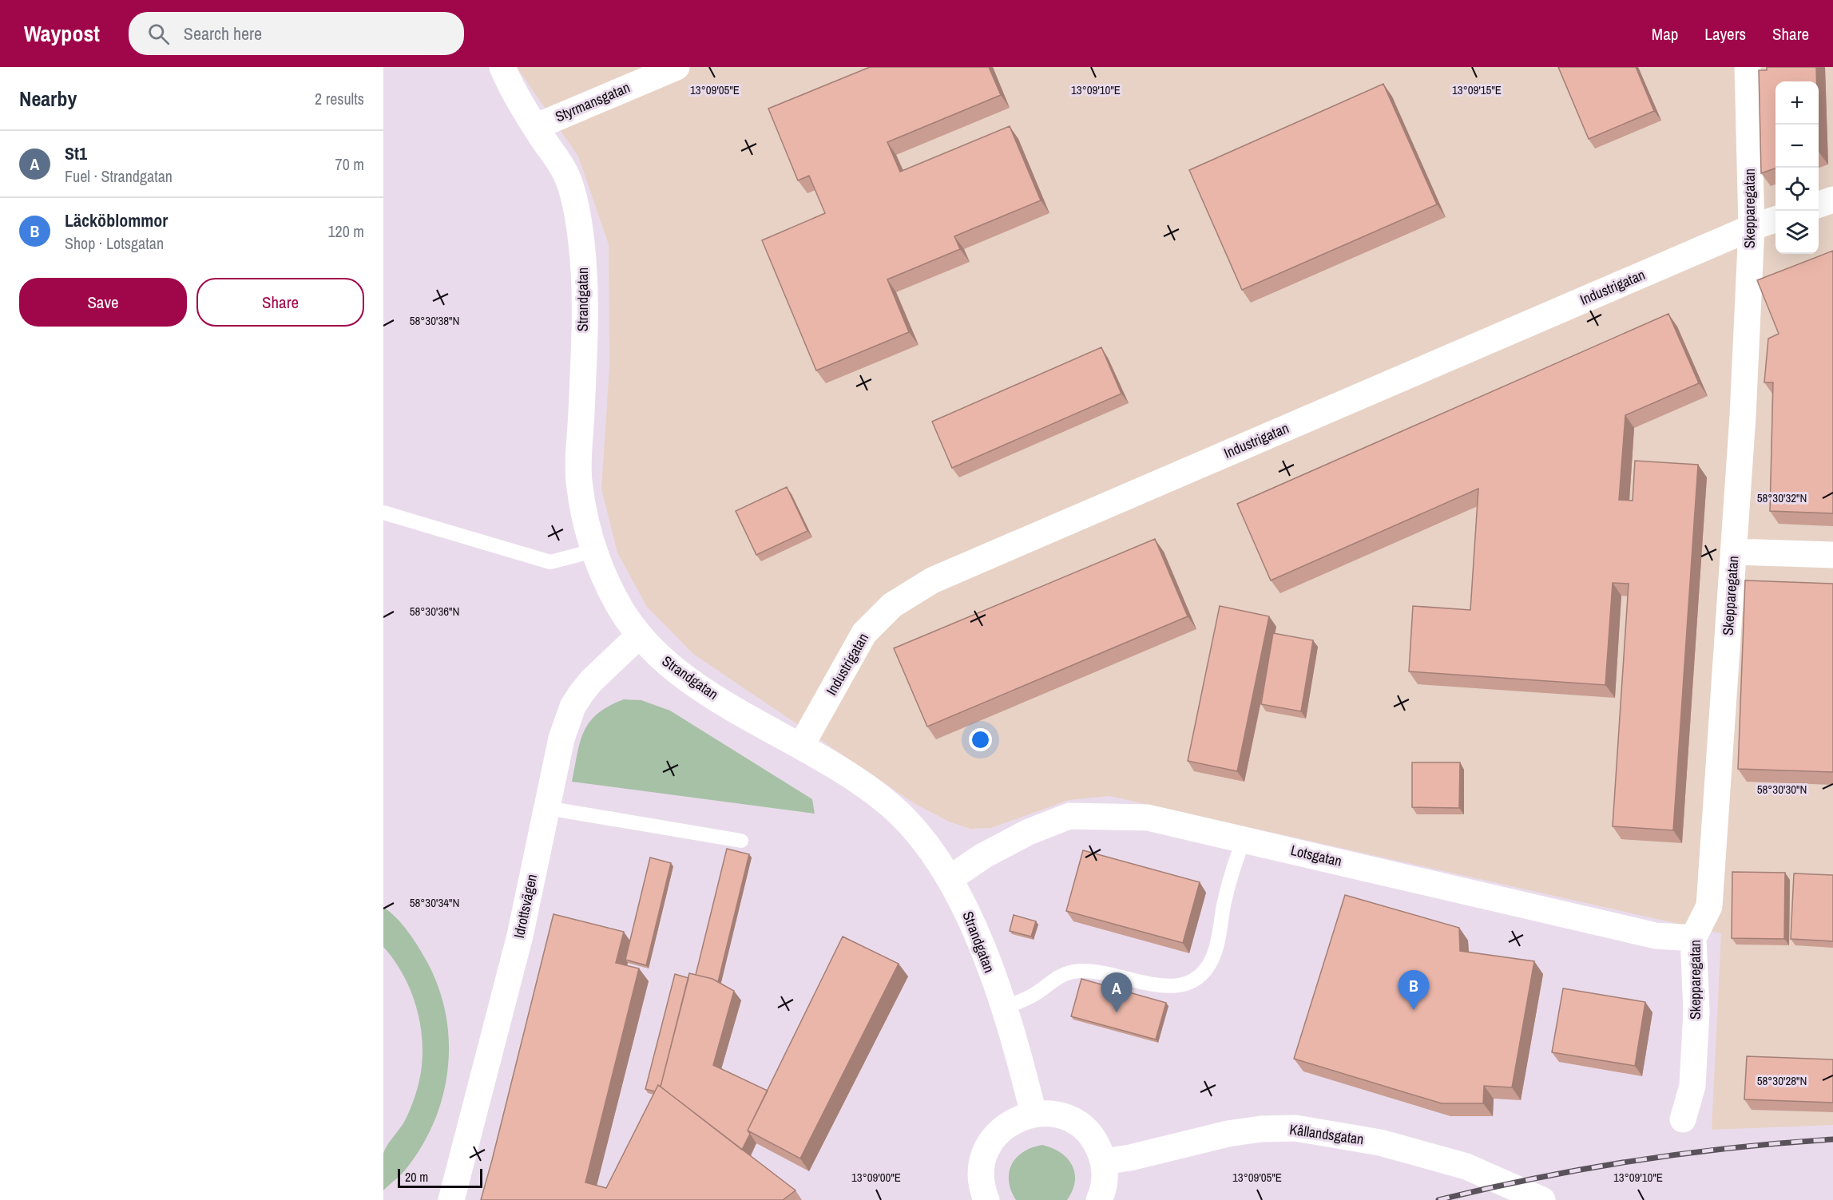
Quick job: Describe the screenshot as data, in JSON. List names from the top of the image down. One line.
{"streets":{"street":["Styrmansgatan","Skepparegatan","Industrigatan","Strandgatan","Lotsgatan","Idrottsvägen","Kållandsgatan"]},"crossings":[["Styrmansgatan","Strandgatan"],["Skepparegatan","Industrigatan"],["Skepparegatan","Lotsgatan"],["Industrigatan","Strandgatan"],["Strandgatan","Lotsgatan"],["Strandgatan","Idrottsvägen"]],"scale_bar":"20 m","page":{"header":"Waypost","search":"Search here","nav":["Map","Layers","Share"],"heading":["Nearby","2 results"],"map_buttons":["+","−"],"list":[{"mark":"A","name":"St1","note":"Fuel · Strandgatan","value":"70 m"},{"mark":"B","name":"Läcköblommor","note":"Shop · Lotsgatan","value":"120 m"}],"buttons":["Save","Share"],"pins":["B","A"],"scale":"20 m"},"coordinates":["13°09'05\"E","13°09'10\"E","13°09'15\"E","58°30'38\"N","58°30'32\"N","58°30'36\"N","58°30'30\"N","58°30'34\"N","58°30'28\"N","13°09'00\"E"]}
